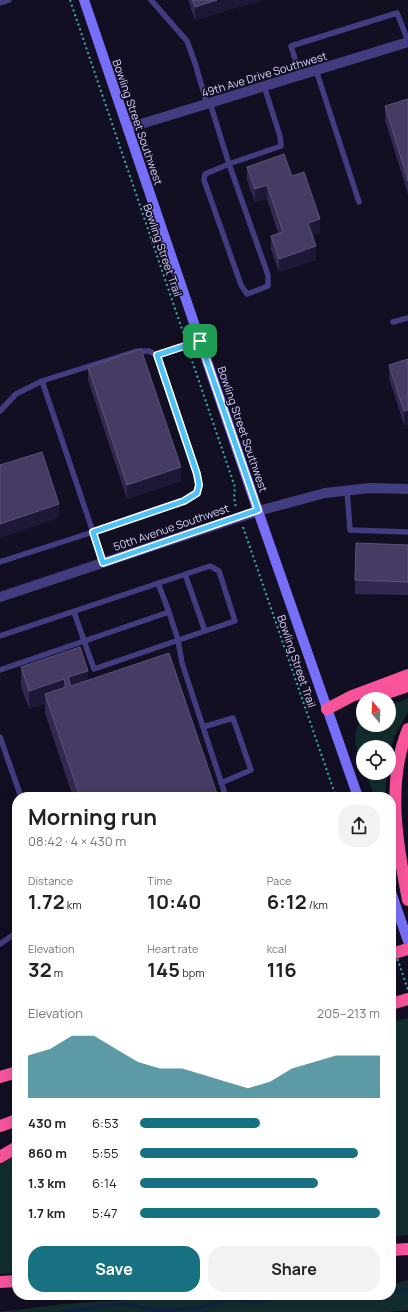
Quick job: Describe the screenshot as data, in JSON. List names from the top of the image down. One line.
{"streets":{"main road":["Bowling Street Southwest"],"street":["49th Ave Drive Southwest","50th Avenue Southwest"],"path":["Bowling Street Trail"]},"crossings":[["49th Ave Drive Southwest","Bowling Street Southwest"],["Bowling Street Southwest","50th Avenue Southwest"]],"north":"top","page":{"heading":["Morning run","08:42 · 4 × 430 m"],"stats":[["Distance","1.72 km"],["Time","10:40"],["Pace","6:12 /km"],["Elevation","32 m"],["Heart rate","145 bpm"],["kcal","116"]],"chart":["Elevation","205–213 m"],"list":[{"name":"430 m","note":"6:53"},{"name":"860 m","note":"5:55"},{"name":"1.3 km","note":"6:14"},{"name":"1.7 km","note":"5:47"}],"buttons":["Save","Share"]}}
